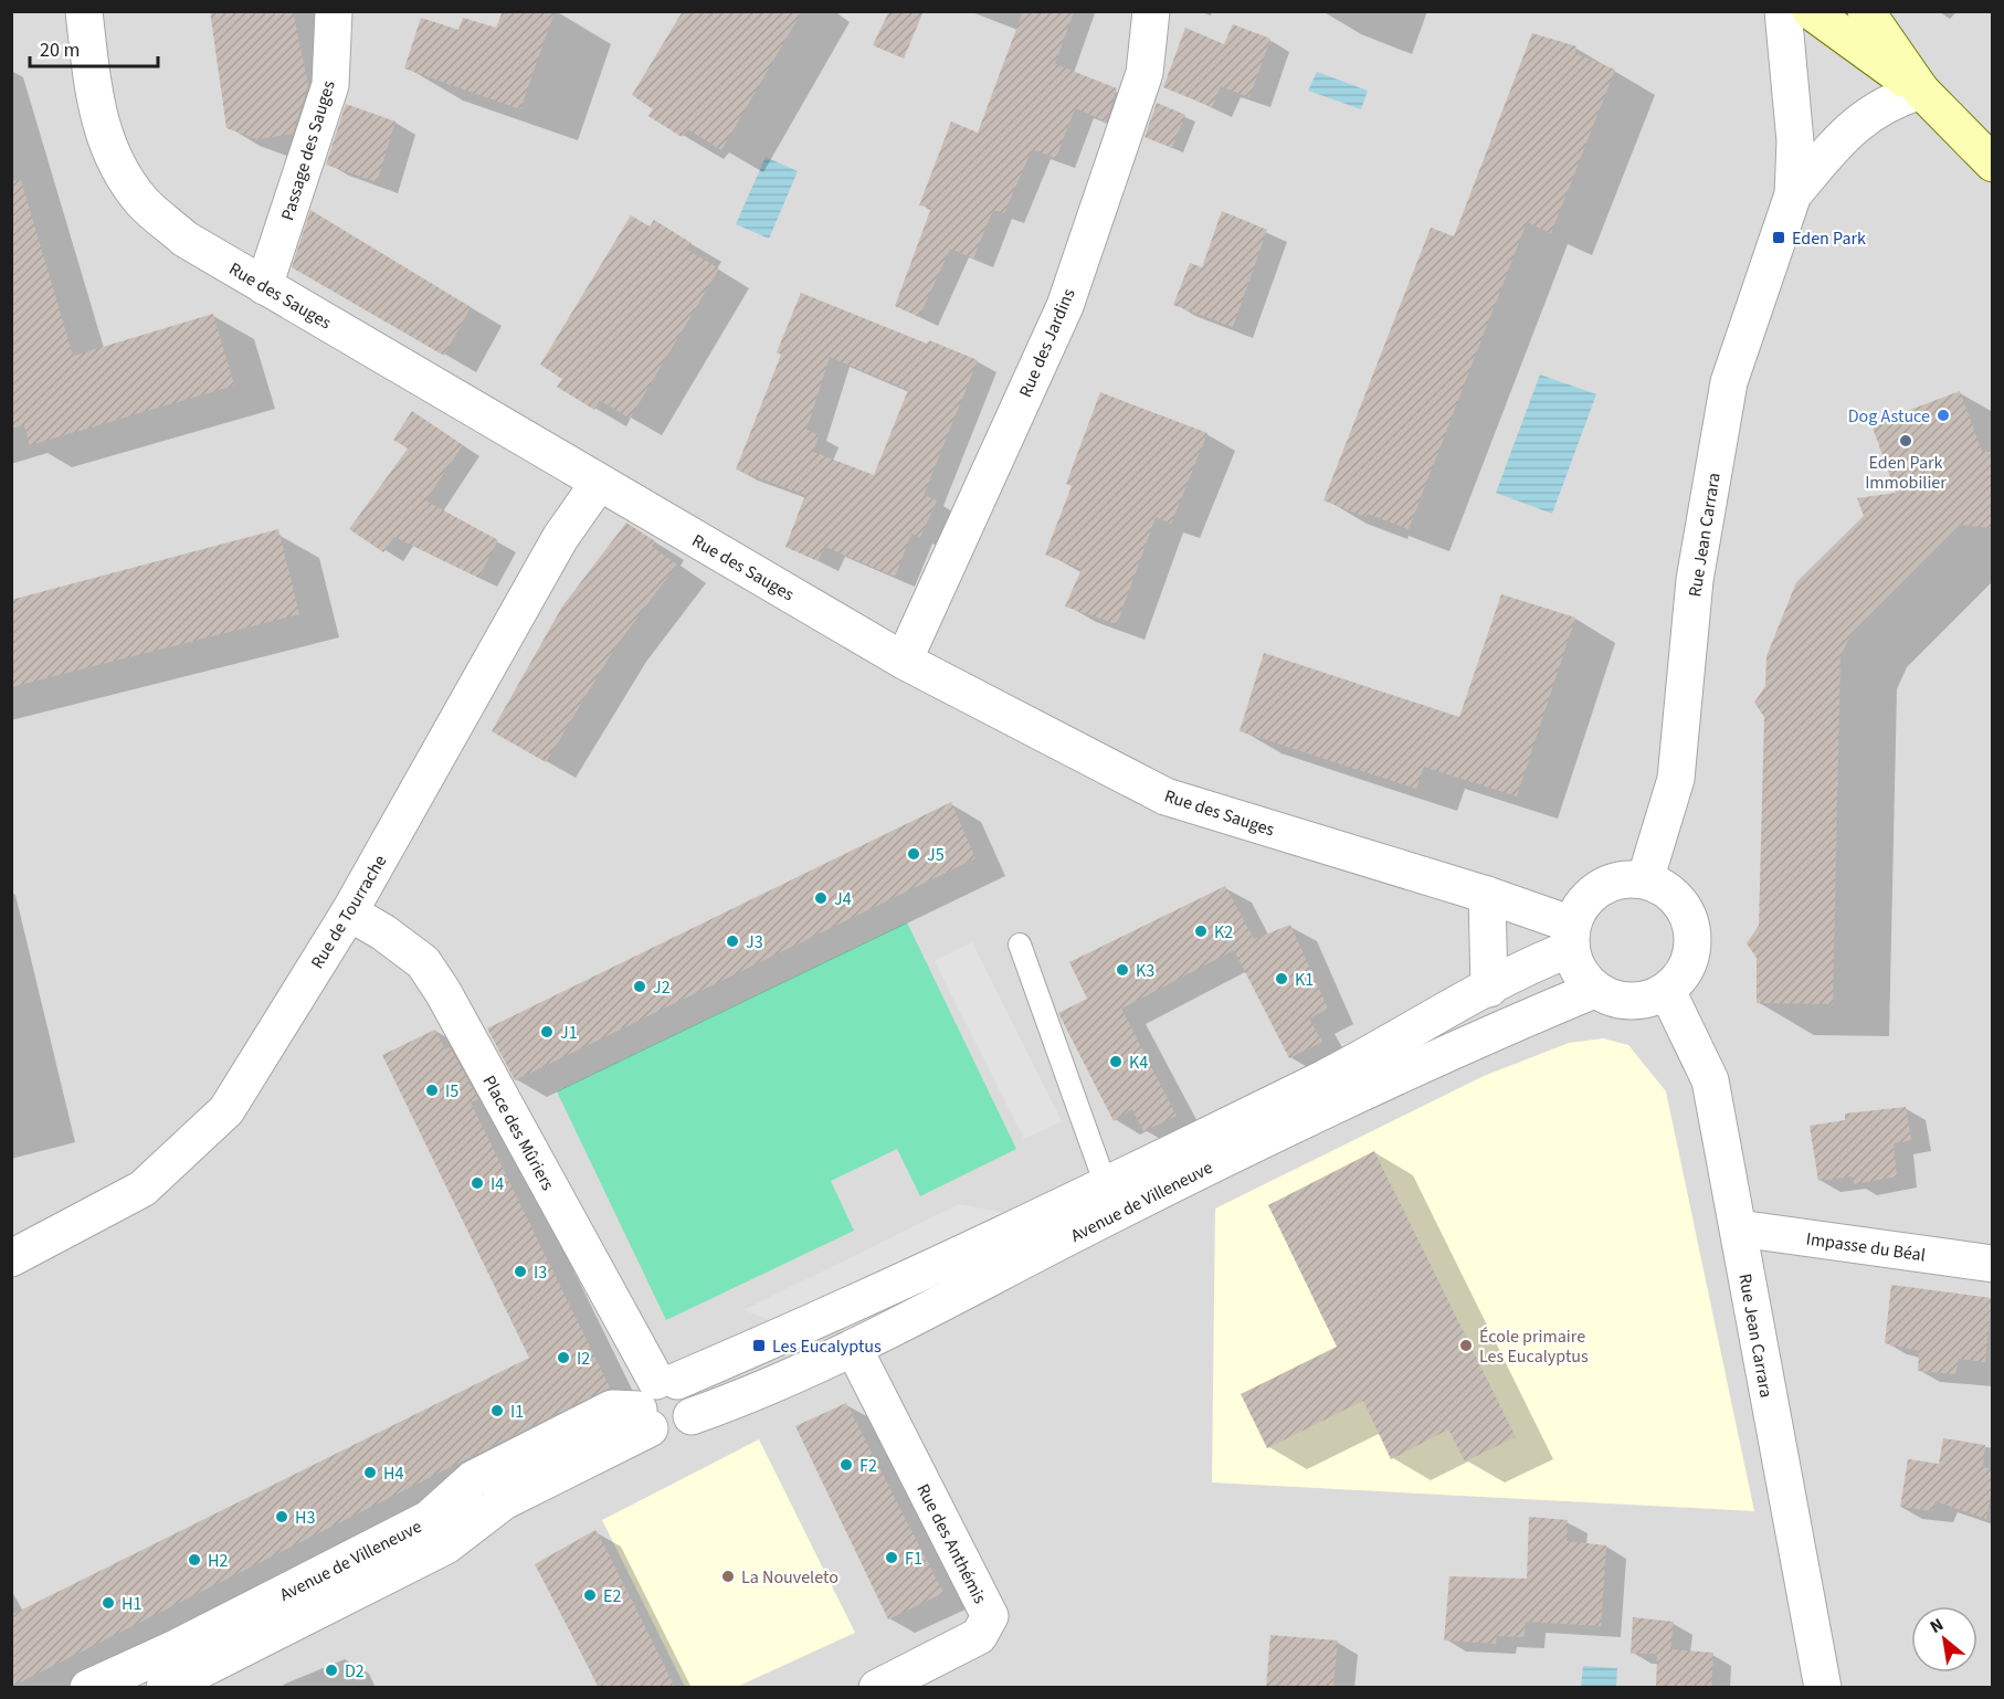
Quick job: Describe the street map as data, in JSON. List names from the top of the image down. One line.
{"streets":{"street":["Passage des Sauges","Rue des Sauges","Rue des Jardins","Rue Jean Carrara","Rue de Tourrache","Place des Mûriers","Avenue de Villeneuve","Impasse du Béal","Rue des Anthémis"]},"crossings":[["Passage des Sauges","Rue des Sauges"],["Rue des Sauges","Rue des Jardins"],["Rue des Sauges","Rue Jean Carrara"],["Rue des Sauges","Rue de Tourrache"],["Rue des Sauges","Avenue de Villeneuve"],["Rue Jean Carrara","Avenue de Villeneuve"],["Rue Jean Carrara","Impasse du Béal"],["Rue de Tourrache","Place des Mûriers"],["Place des Mûriers","Avenue de Villeneuve"],["Avenue de Villeneuve","Rue des Anthémis"]],"places":{"transit":["Eden Park","Les Eucalyptus"],"other":["Dog Astuce","Eden Park Immobilier","J5","J4","K2","J3","K3","K1","J2","J1","K4","I5","I4","I3","École primaire Les Eucalyptus","I2","I1","F2","H4","H3","F1","H2","La Nouveleto","E2","H1","D2"]},"scale_bar":"20 m","north":"top left"}
